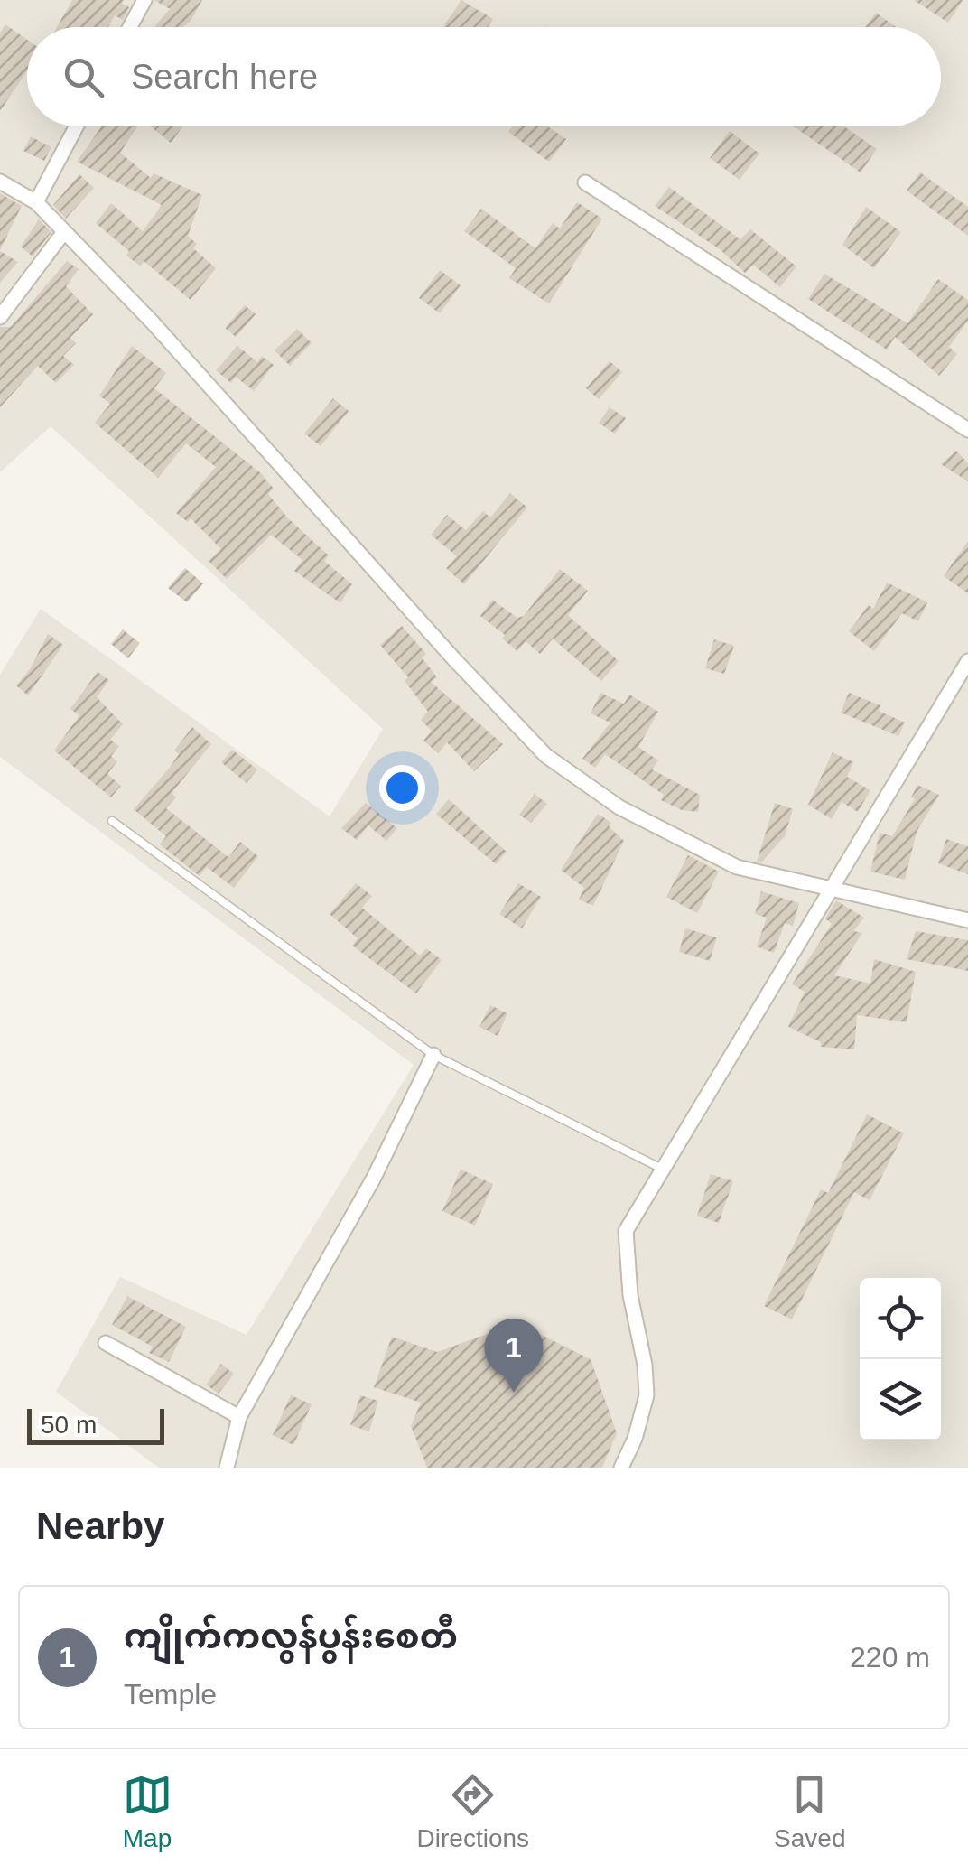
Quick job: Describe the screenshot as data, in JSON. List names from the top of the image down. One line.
{"scale_bar":"50 m","page":{"search":"Search here","pins":"1","scale":"50 m","heading":"Nearby","list":[{"mark":"1","name":"ကျိုက်ကလွန်ပွန်းစေတီ","note":"Temple","value":"220 m"}],"nav":["Map","Directions","Saved"]}}
